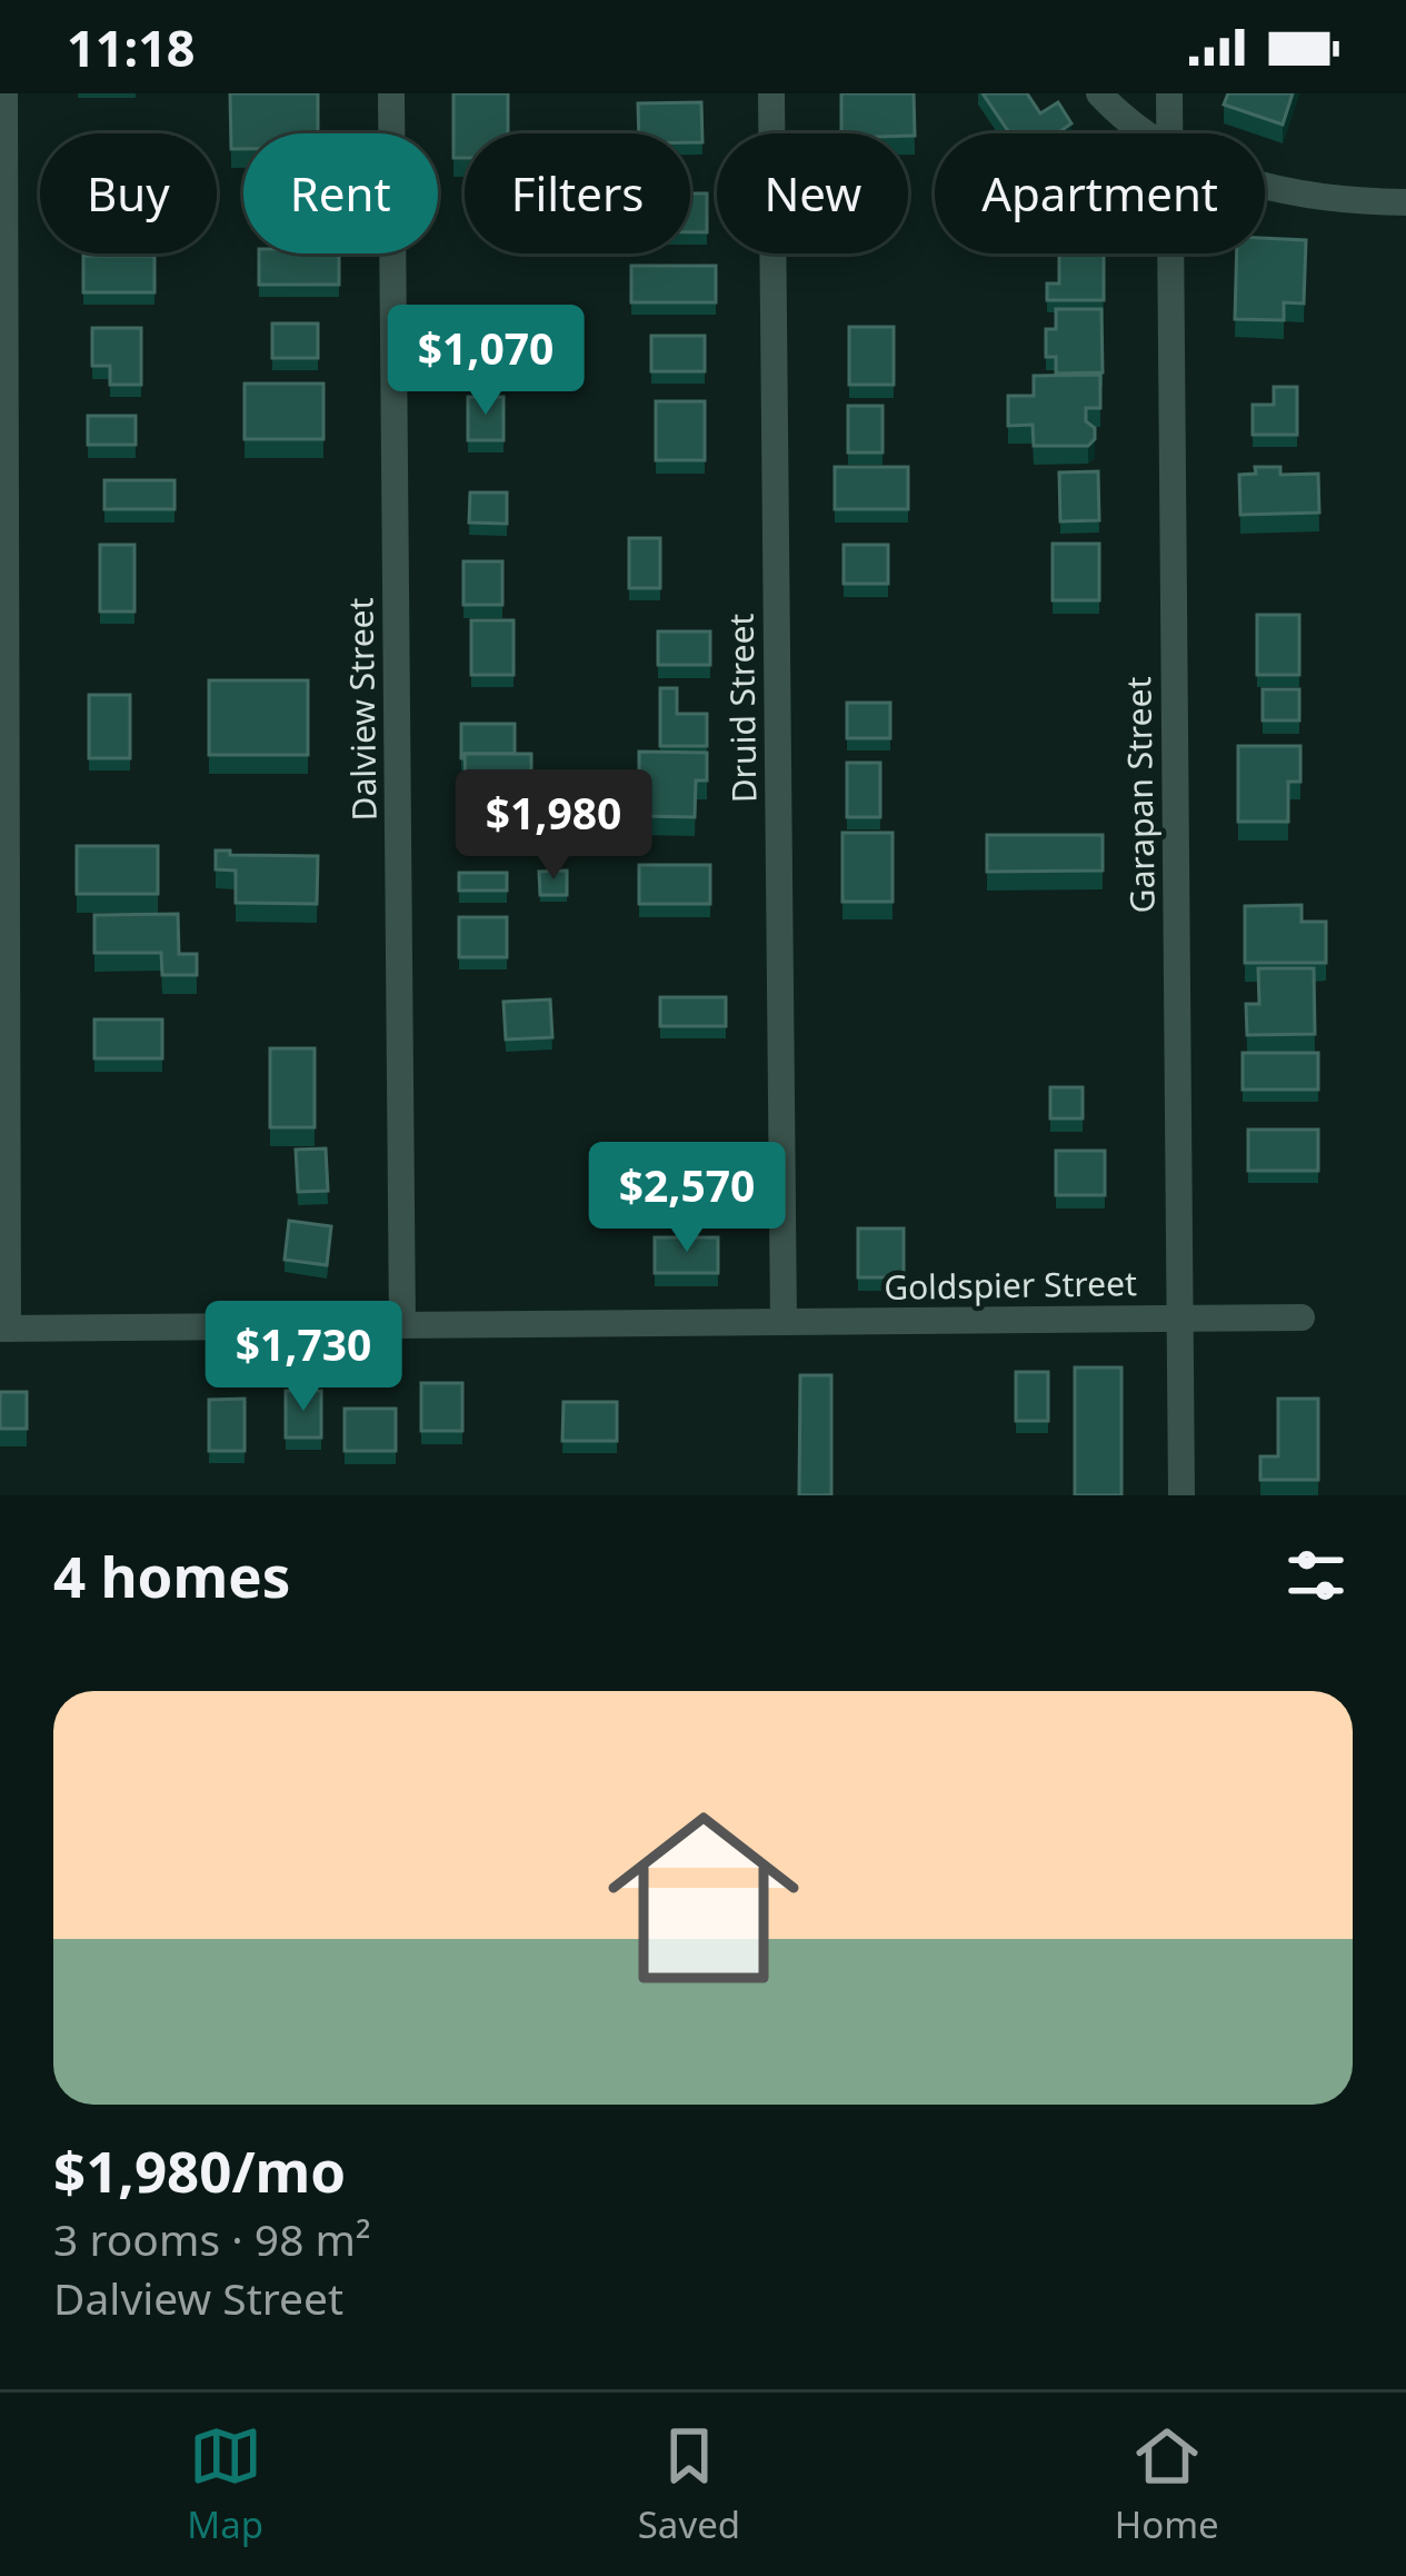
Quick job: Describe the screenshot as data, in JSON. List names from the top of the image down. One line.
{"streets":{"street":["Druid Street","Dalview Street","Garapan Street","Goldspier Street"]},"crossings":[["Druid Street","Goldspier Street"],["Dalview Street","Goldspier Street"],["Garapan Street","Goldspier Street"]],"page":{"status":"11:18","chip":["Buy","Rent","Filters","New","Apartment"],"price":["$1,070","$1,980","$2,570","$1,730"],"heading":"4 homes","list":[{"name":"$1,980/mo","note":"3 rooms · 98 m² · Dalview Street"}],"tabs":["Map","Saved","Home"]}}
